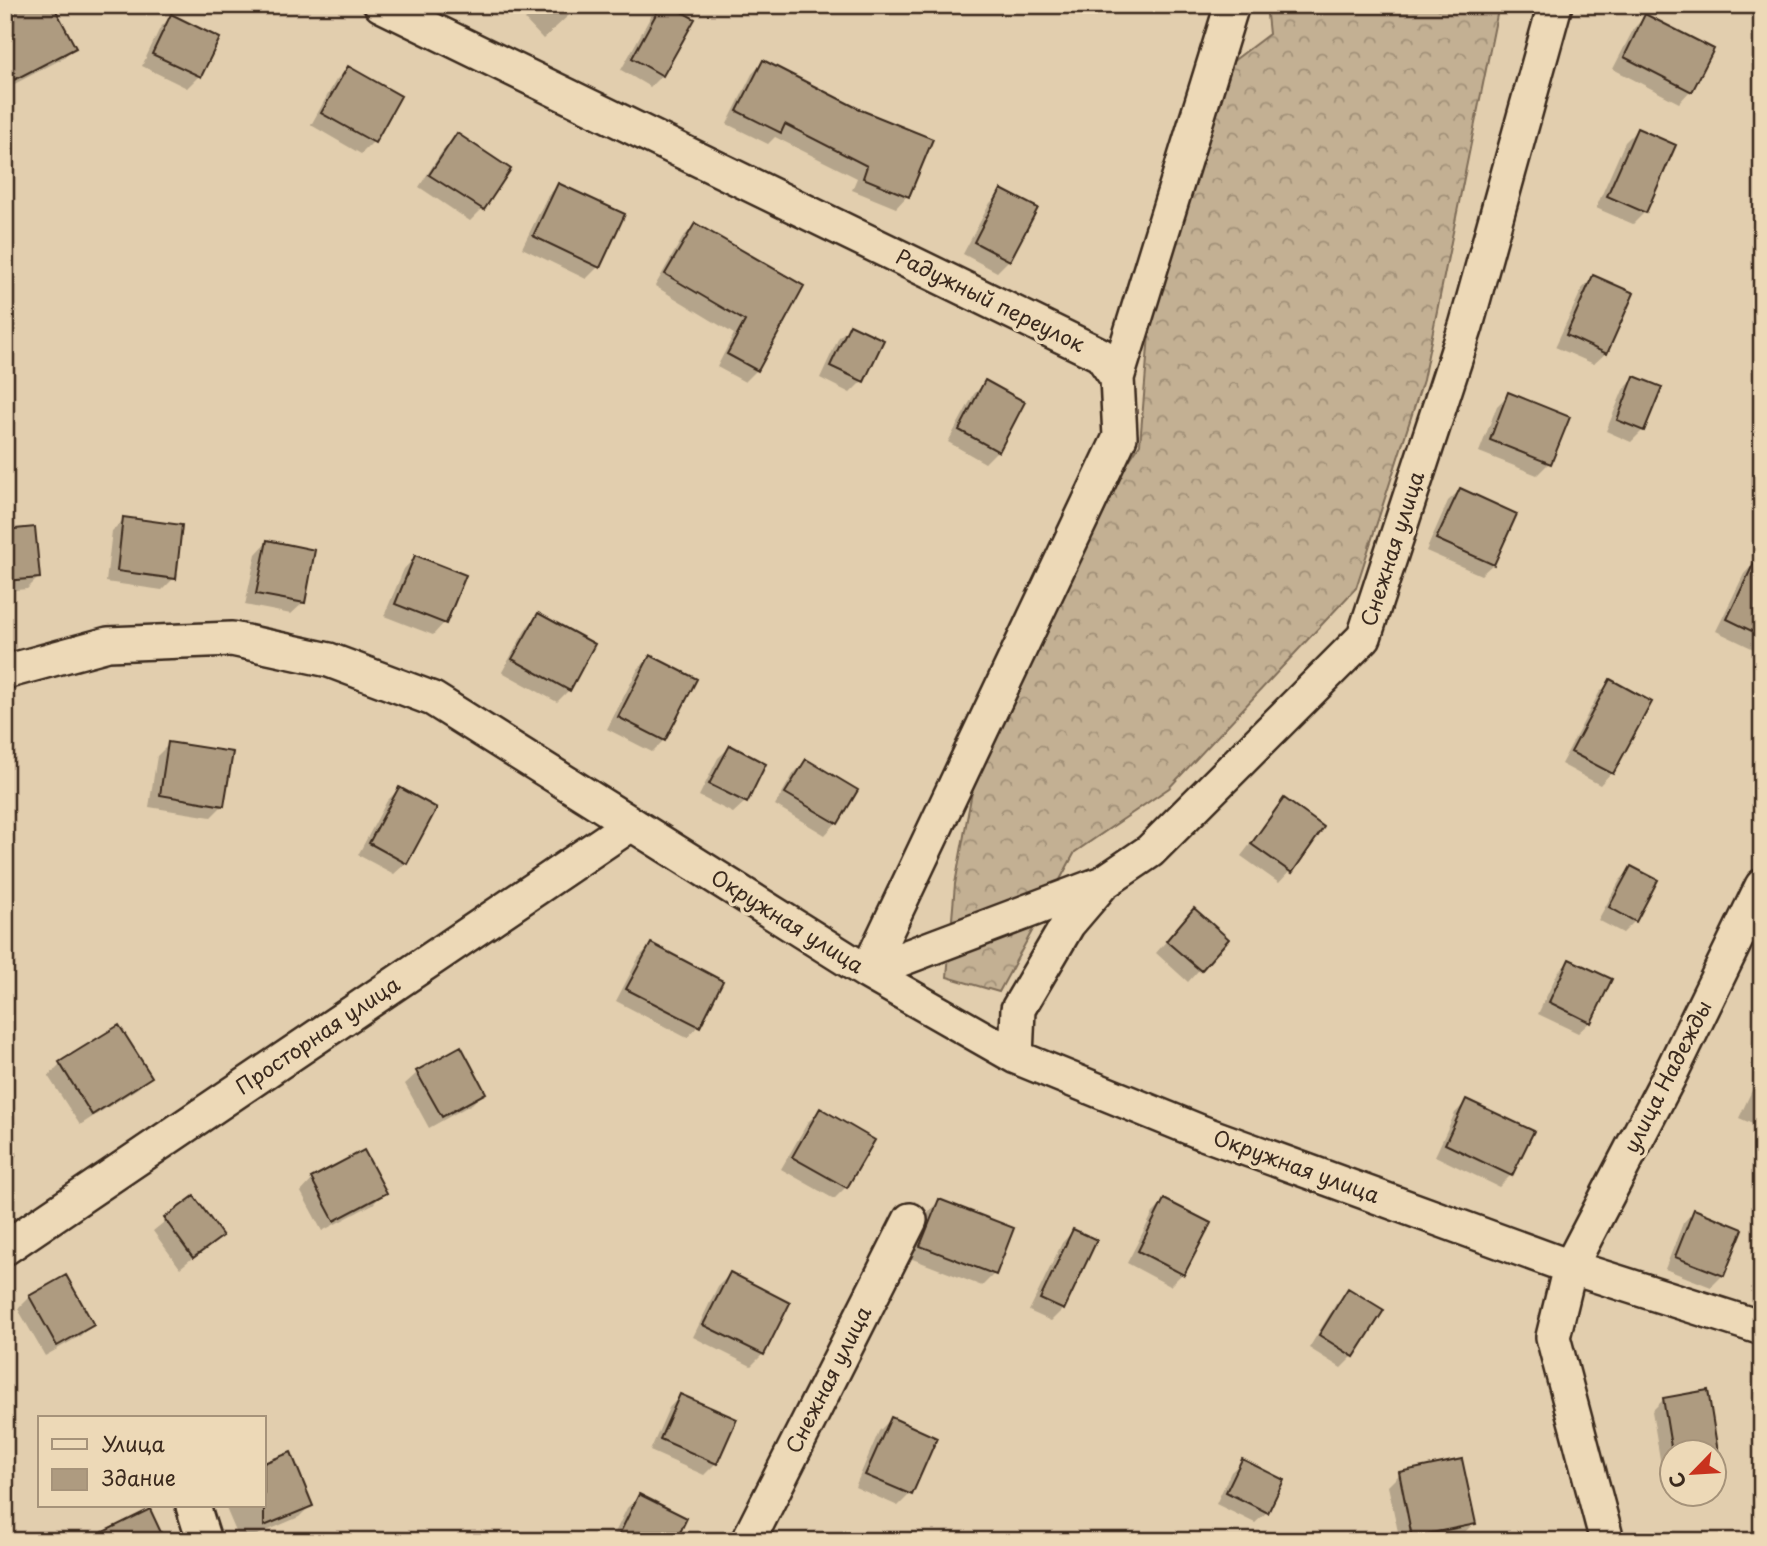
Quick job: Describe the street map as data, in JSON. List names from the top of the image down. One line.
{"streets":{"street":["Радужный переулок","Снежная улица","Окружная улица","Просторная улица","улица Надежды"]},"crossings":[["Снежная улица","Окружная улица"],["Окружная улица","Просторная улица"],["Окружная улица","улица Надежды"]],"legend":["Улица","Здание"],"north":"bottom left"}
